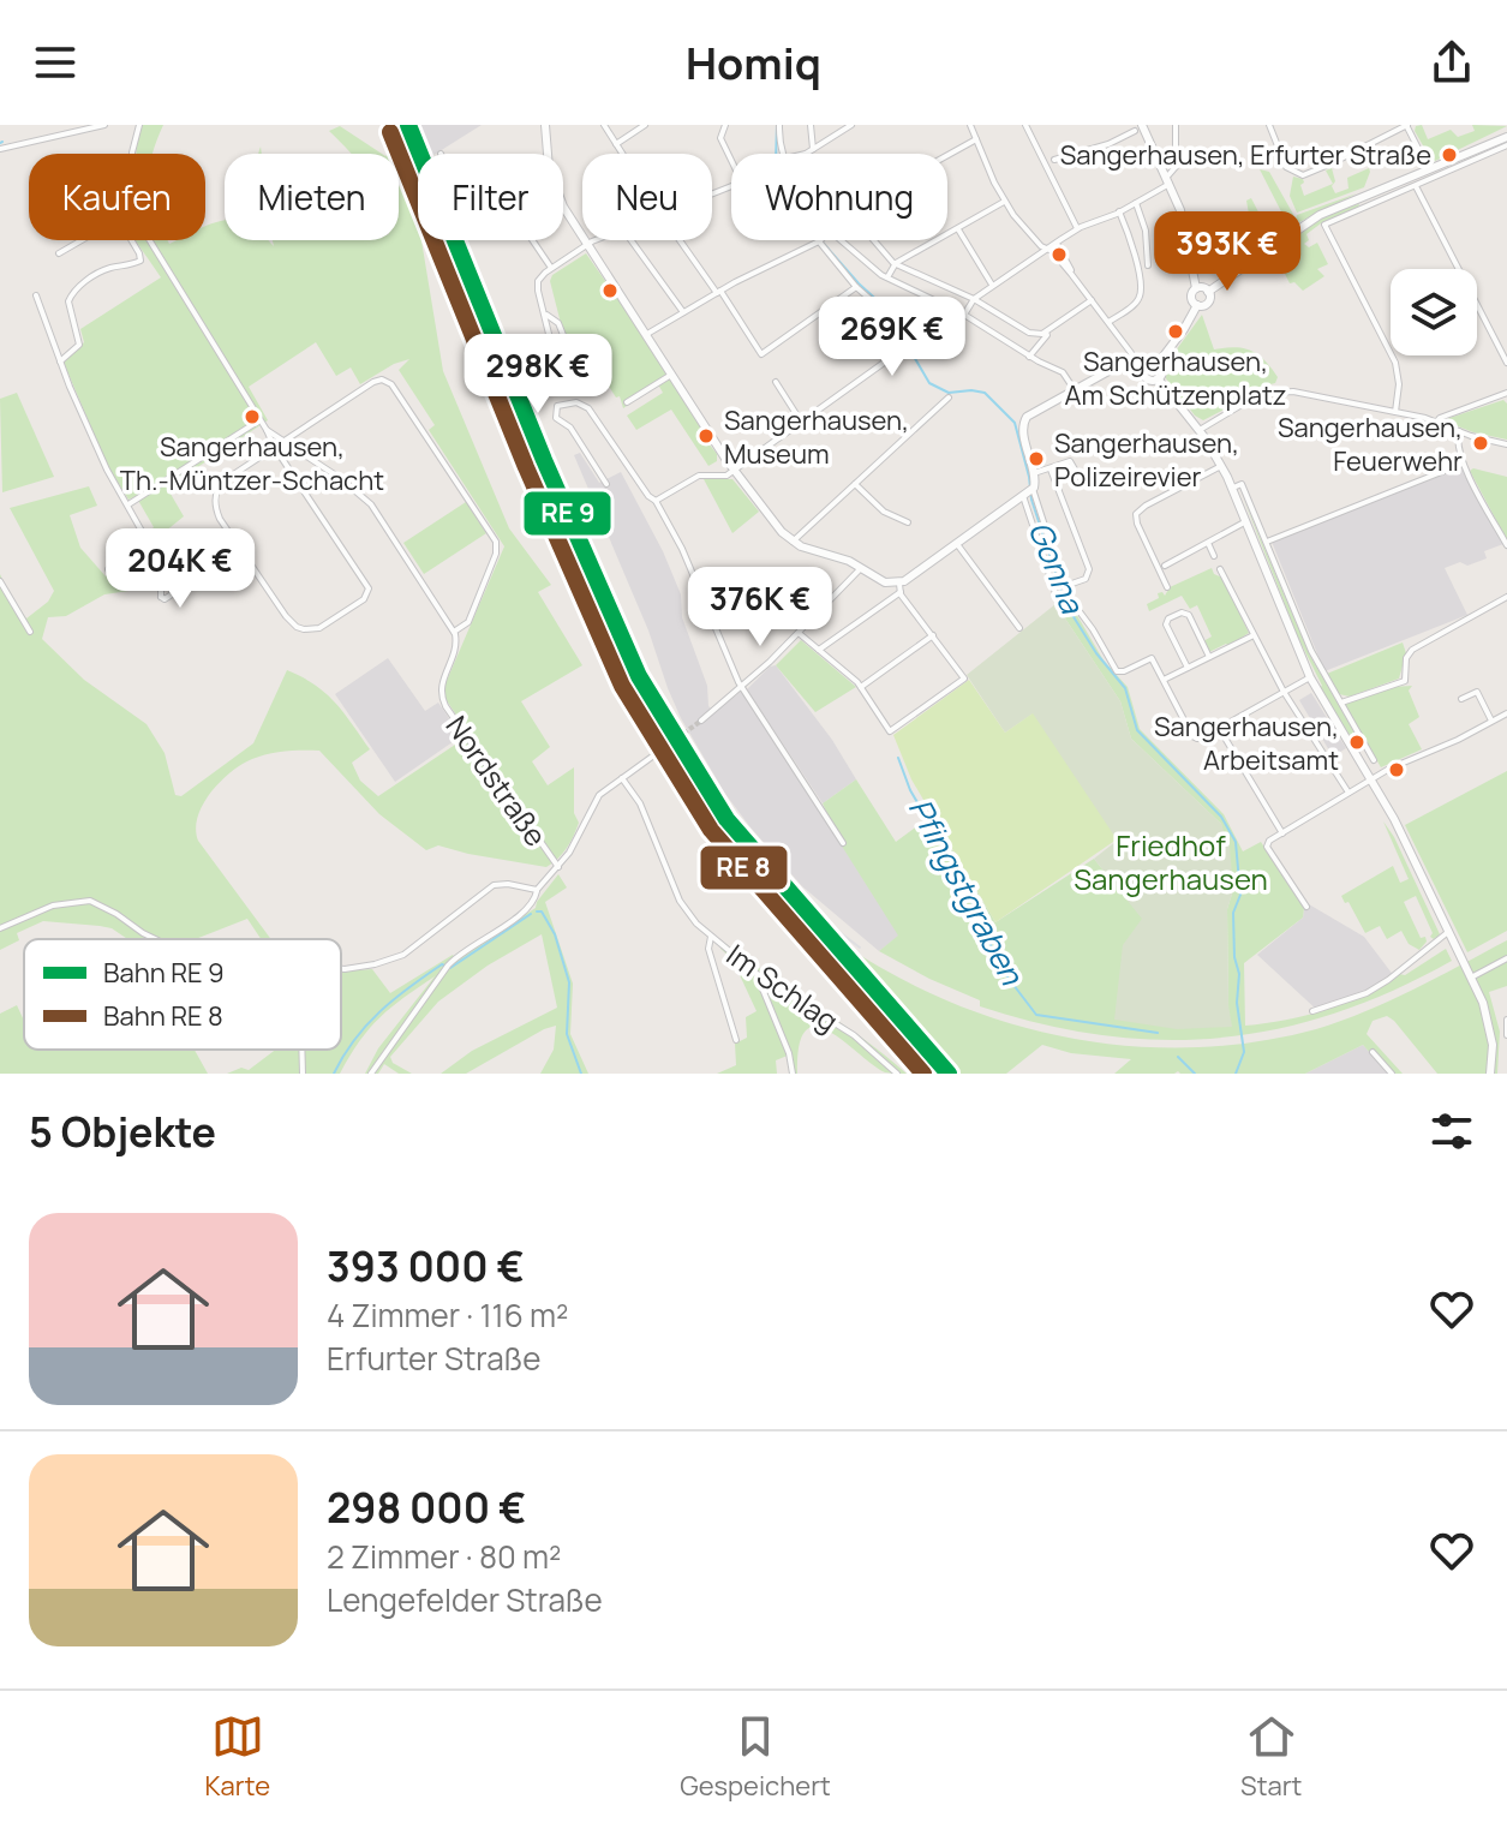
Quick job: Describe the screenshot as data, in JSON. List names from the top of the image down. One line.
{"streets":{"street":["Nordstraße","Im Schlag"]},"water":["Gonna","Pfingstgraben"],"parks":["Friedhof Sangerhausen"],"places":["Sangerhausen, Erfurter Straße","Sangerhausen, Am Schützenplatz","Sangerhausen, Th.-Müntzer-Schacht","Sangerhausen, Museum","Sangerhausen, Feuerwehr","Sangerhausen, Polizeirevier","Sangerhausen, Arbeitsamt"],"legend":["Bahn RE 9","Bahn RE 8"],"page":{"header":"Homiq","chip":["Kaufen","Mieten","Filter","Neu","Wohnung"],"price":["393K €","269K €","298K €","204K €","376K €"],"heading":"5 Objekte","list":[{"name":"393 000 €","note":"4 Zimmer · 116 m² · Erfurter Straße"},{"name":"298 000 €","note":"2 Zimmer · 80 m² · Lengefelder Straße"}],"tabs":["Karte","Gespeichert","Start"]}}
